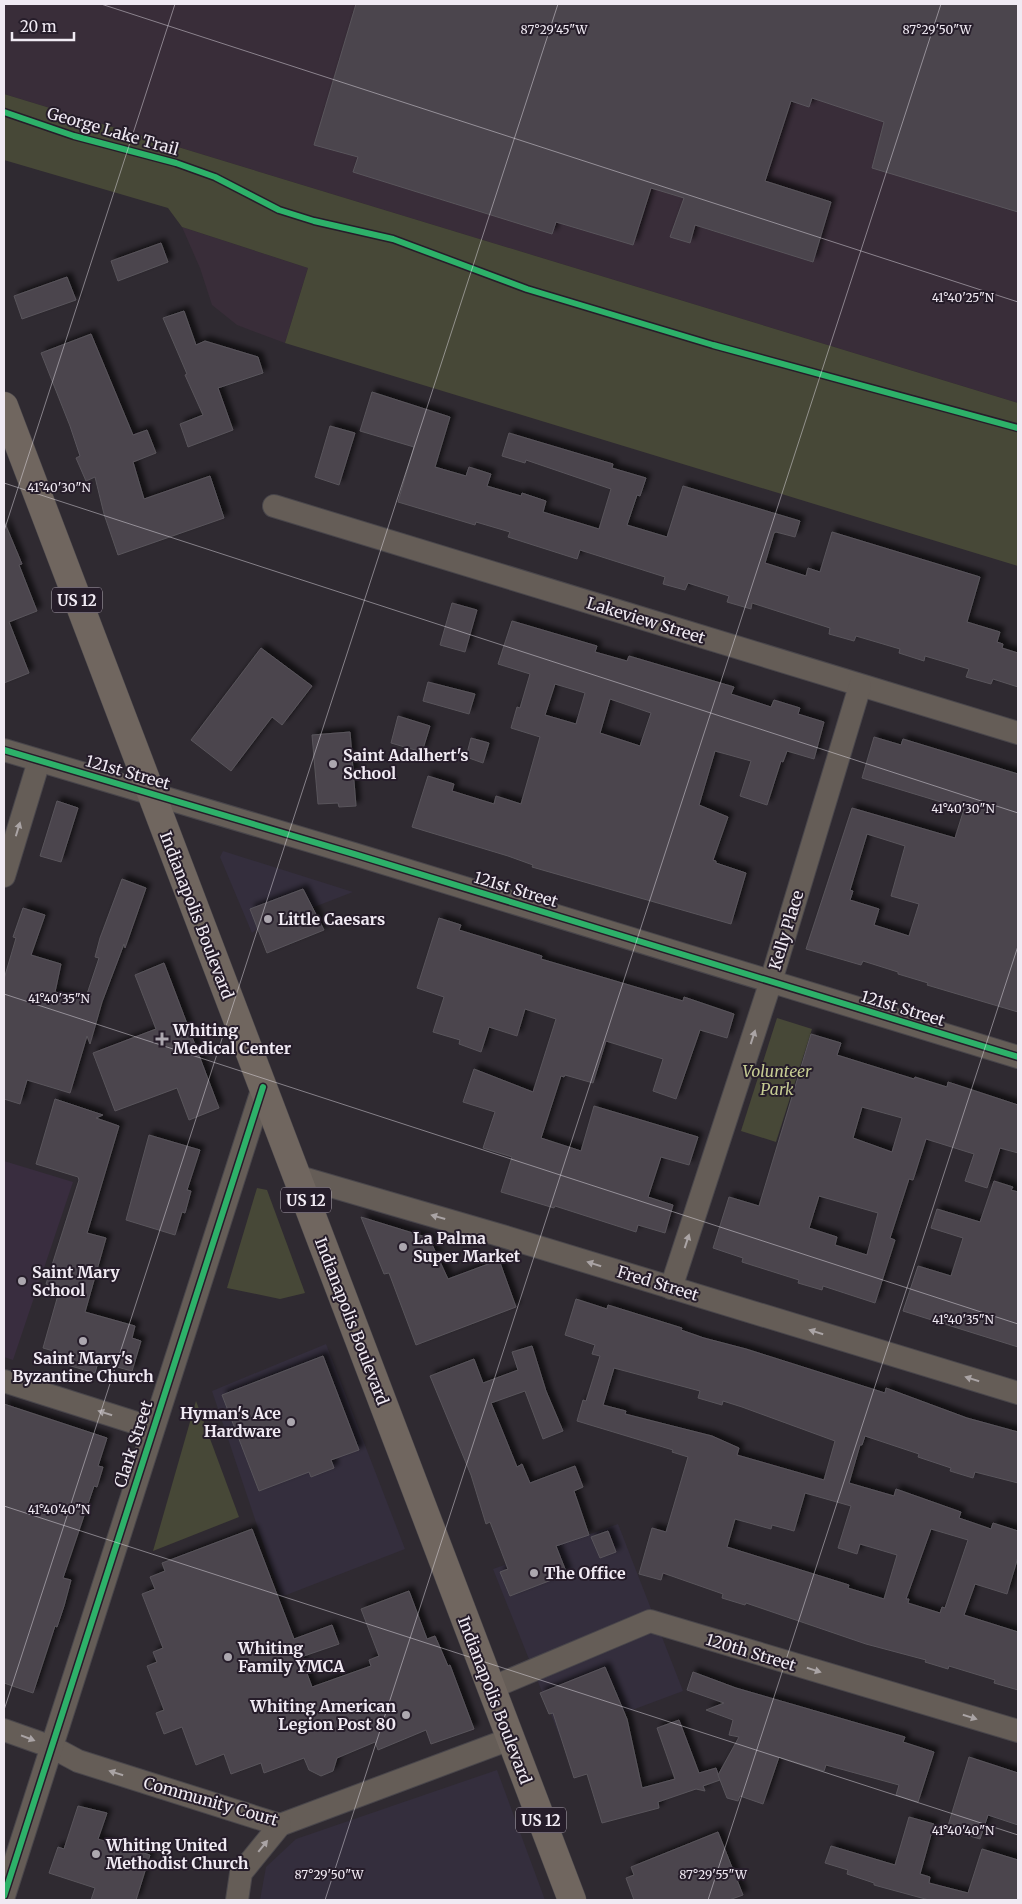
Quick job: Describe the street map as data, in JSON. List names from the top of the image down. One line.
{"streets":{"main road":["US 12","Indianapolis Boulevard"],"street":["Lakeview Street","121st Street","Kelly Place","Fred Street","Clark Street","120th Street","Community Court"],"cycle path":["George Lake Trail"]},"crossings":[["Lakeview Street","Kelly Place"],["121st Street","Indianapolis Boulevard"],["121st Street","Kelly Place"],["Indianapolis Boulevard","Fred Street"],["Indianapolis Boulevard","Clark Street"],["Indianapolis Boulevard","120th Street"],["Indianapolis Boulevard","Community Court"],["Kelly Place","Fred Street"],["Clark Street","Community Court"]],"one_way":["Kelly Place","Fred Street","120th Street"],"parks":["Volunteer Park"],"places":{"other":["Saint Adalhert's School","Little Caesars","La Palma Super Market","Saint Mary School","Saint Mary's Byzantine Church","Hyman's Ace Hardware","The Office","Whiting Family YMCA","Whiting American Legion Post 80","Whiting United Methodist Church"],"health":["Whiting Medical Center"]},"scale_bar":"20 m","coordinates":["87°29'45\"W","87°29'50\"W","41°40'25\"N","41°40'30\"N","41°40'35\"N","41°40'40\"N","87°29'55\"W"]}
